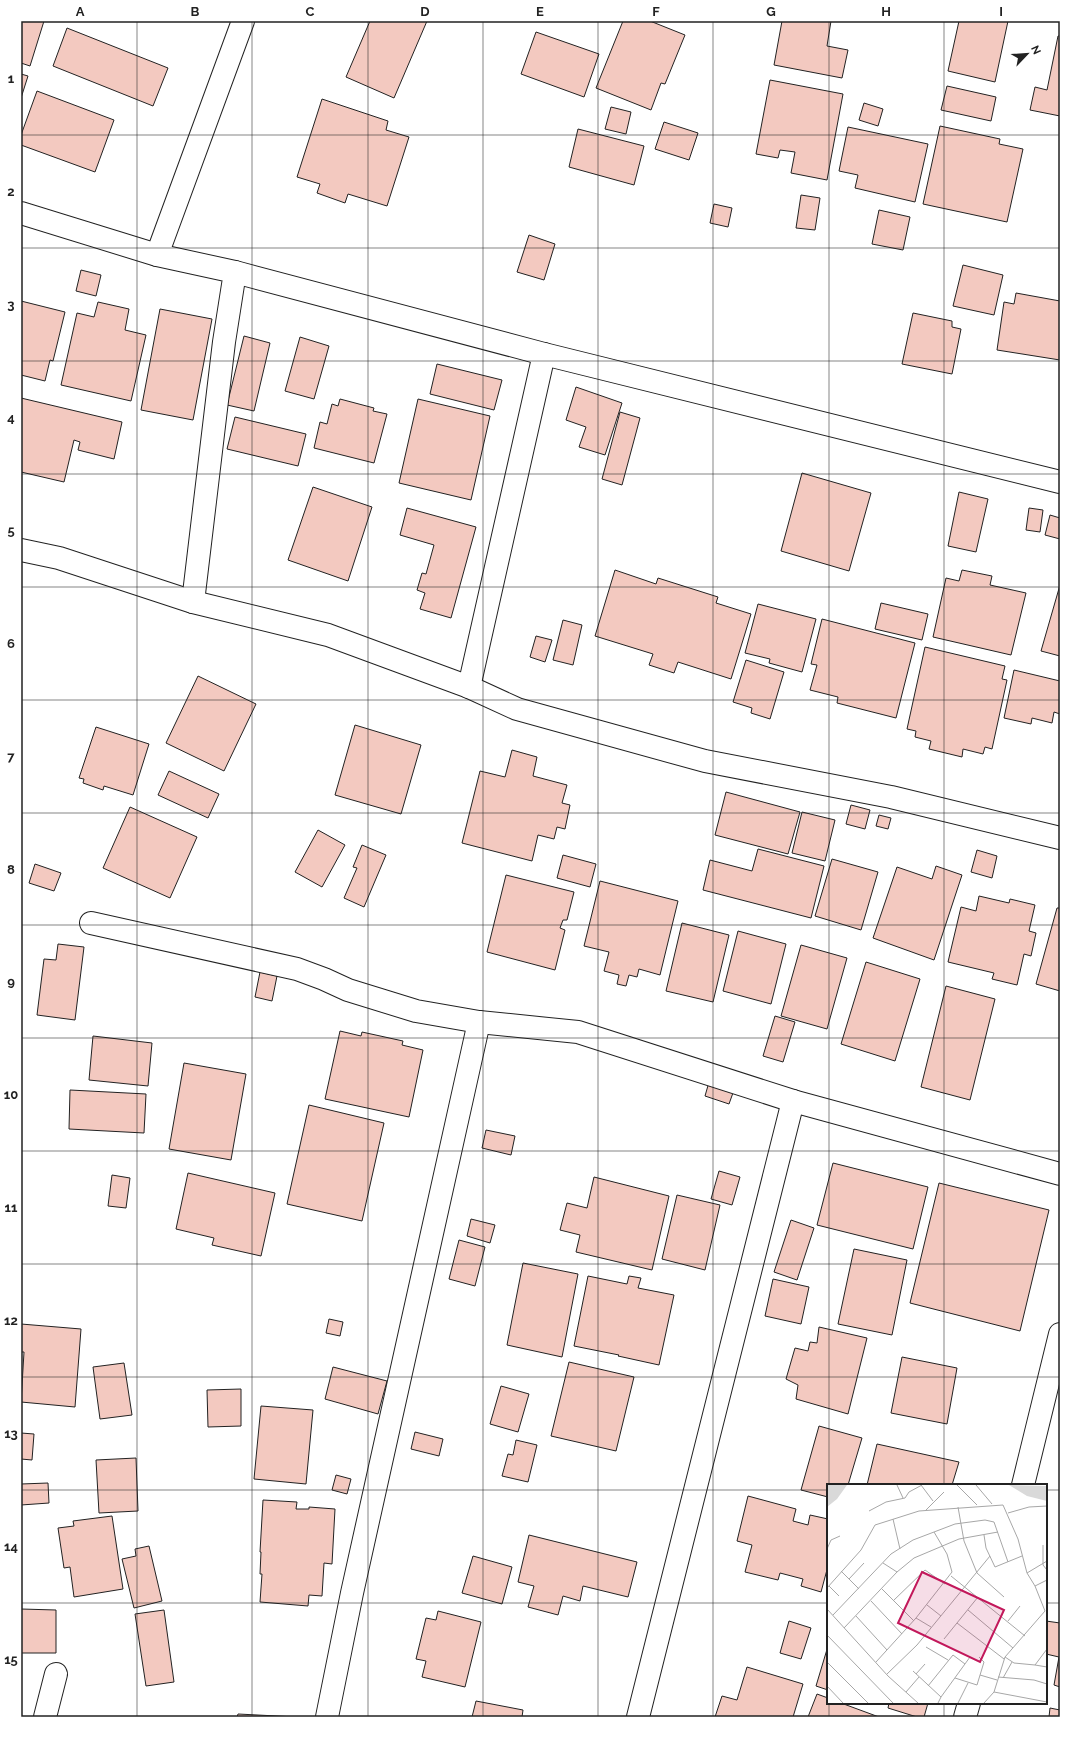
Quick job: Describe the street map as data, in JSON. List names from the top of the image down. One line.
{"north":"top right","grid":{"columns":["A","B","C","D","E","F","G","H","I"],"rows":["1","2","3","4","5","6","7","8","9","10","11","12","13","14","15"]}}
